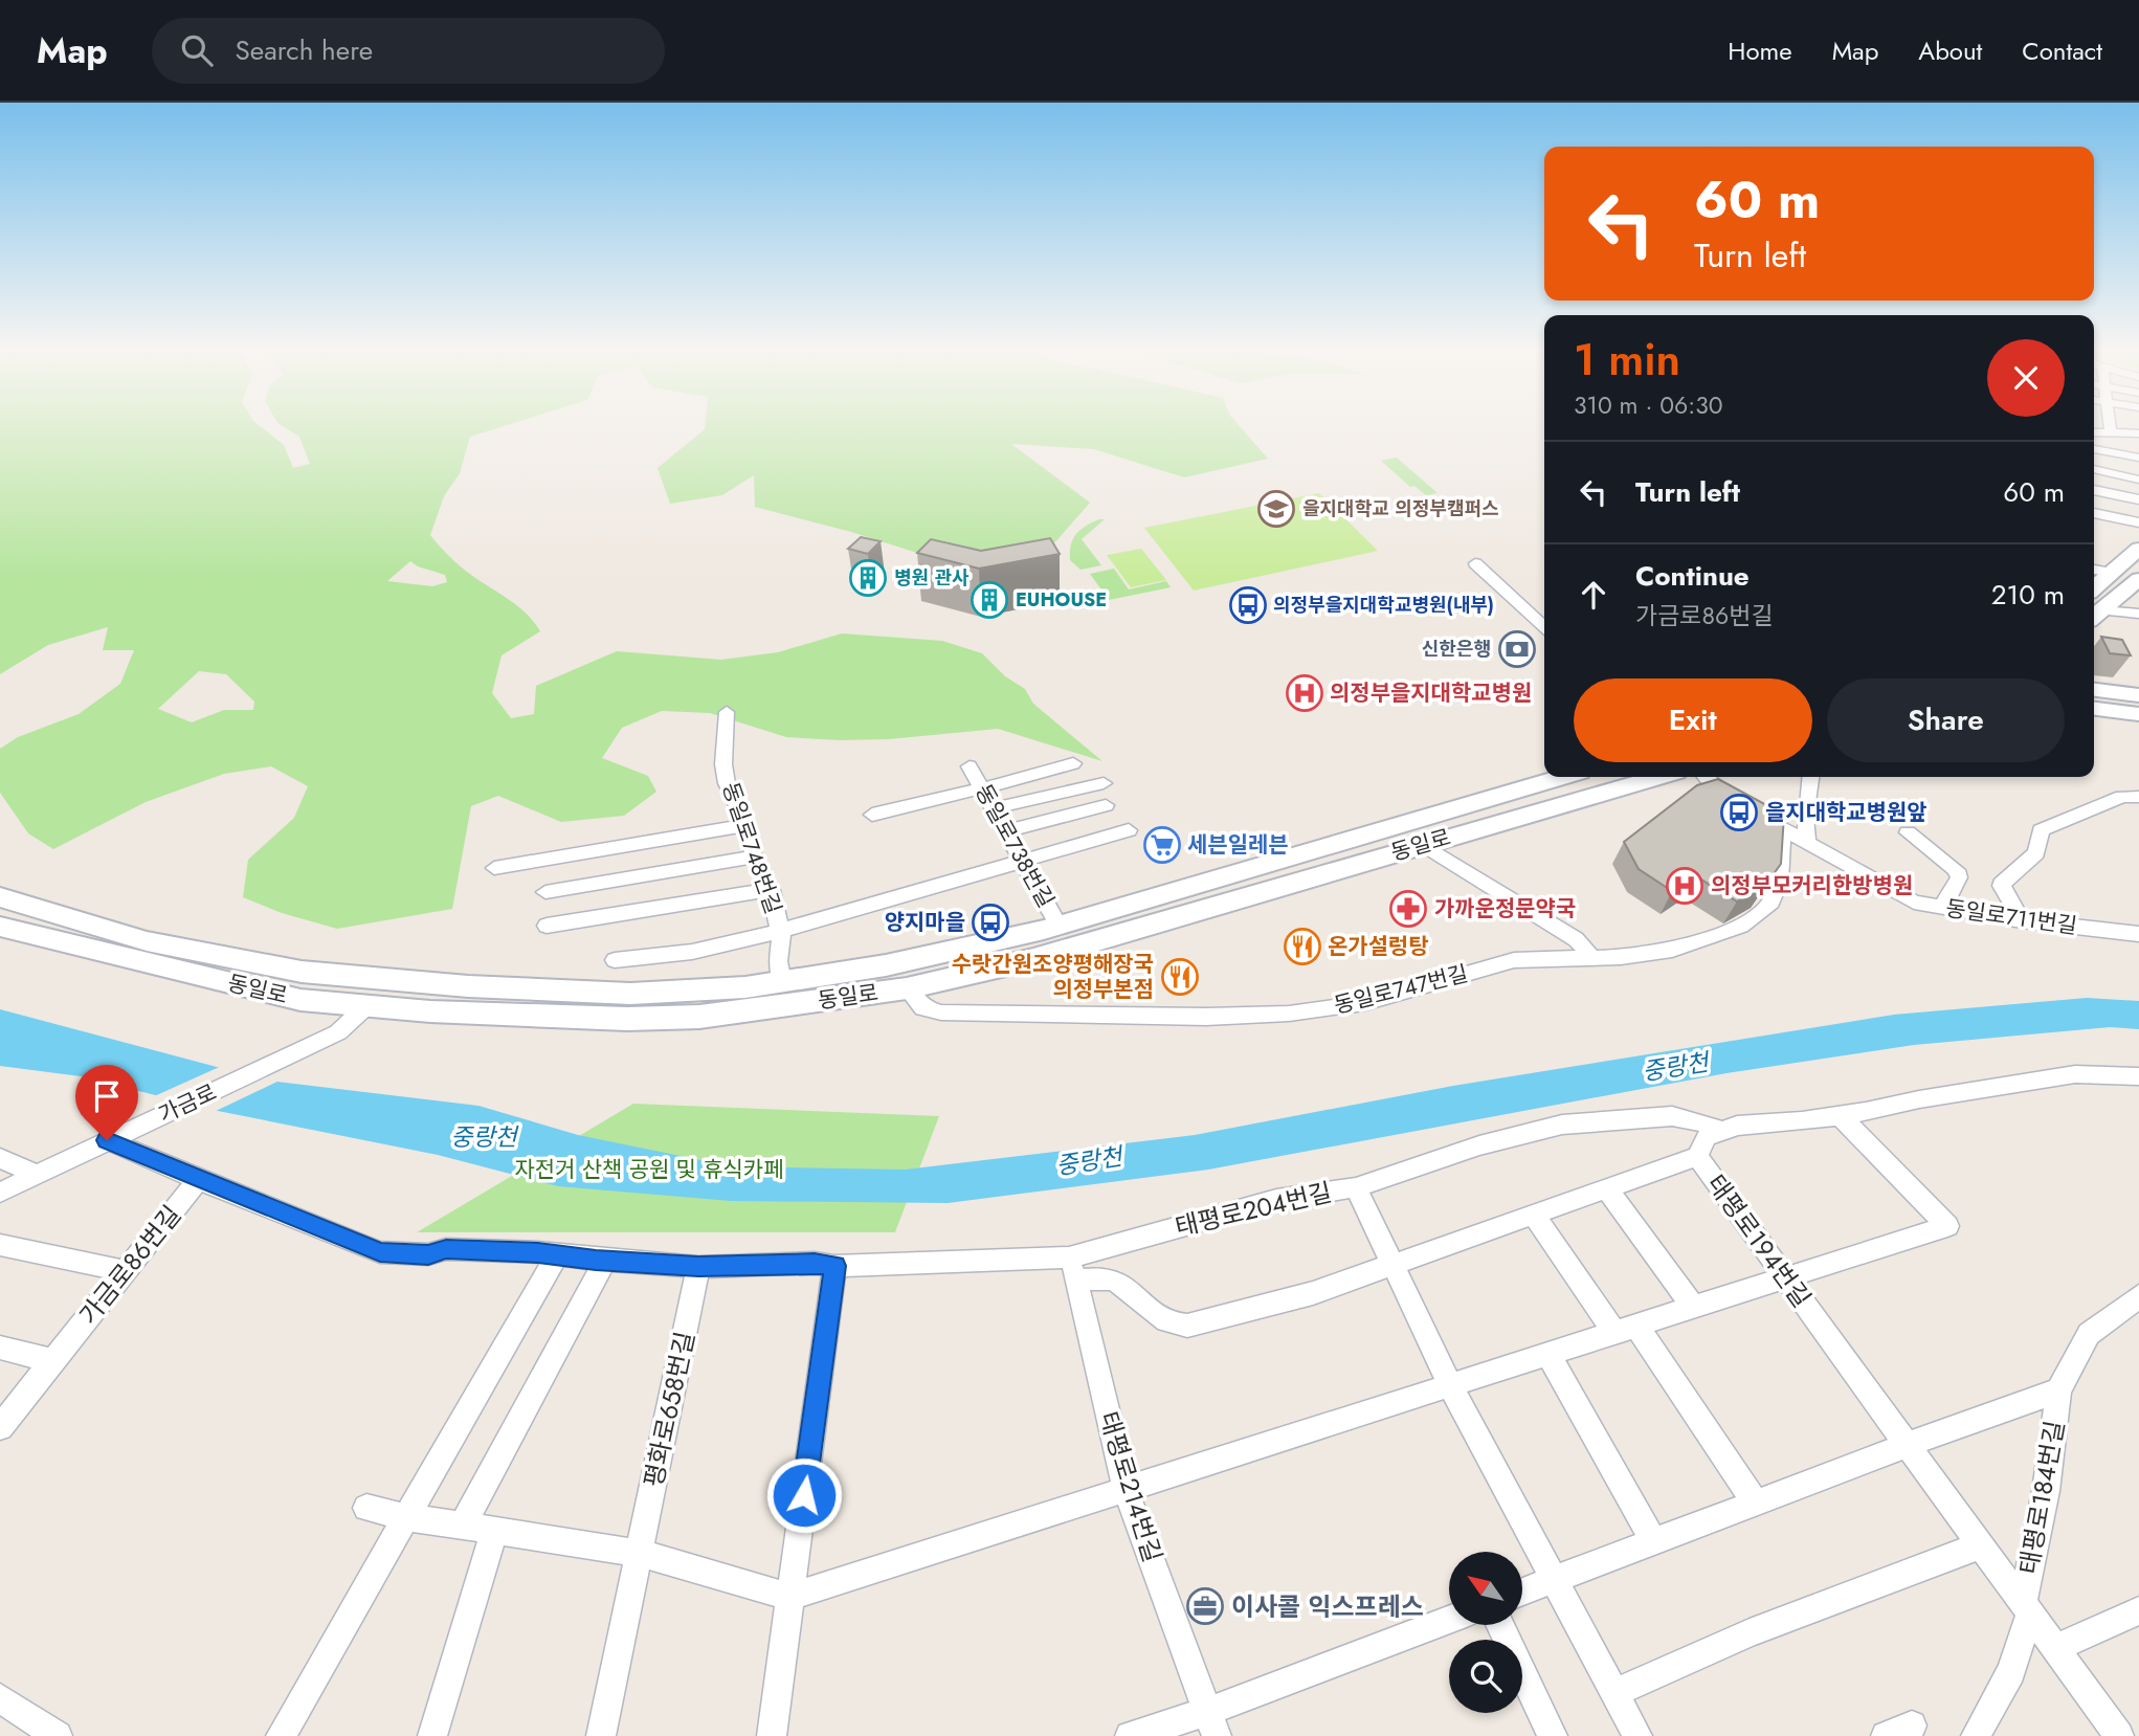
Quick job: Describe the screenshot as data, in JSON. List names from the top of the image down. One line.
{"streets":{"street":["동일로","동일로738번길","동일로748번길","동일로711번길","동일로747번길","가금로","태평로204번길","태평로194번길","가금로86번길","평화로658번길","태평로214번길","태평로184번길"]},"crossings":[["동일로","동일로738번길"],["동일로","동일로748번길"],["동일로","동일로747번길"],["동일로","가금로"],["동일로711번길","동일로747번길"],["가금로","가금로86번길"],["태평로204번길","태평로194번길"],["태평로204번길","태평로214번길"],["태평로194번길","태평로184번길"]],"water":["중랑천"],"parks":["자전거 산책 공원 및 휴식카페"],"places":{"school or university":["을지대학교 의정부캠퍼스"],"building":["병원 관사","EUHOUSE"],"bus stop":["의정부을지대학교병원(내부)","을지대학교병원앞","양지마을"],"bank":["신한은행"],"hospital":["의정부을지대학교병원","의정부모커리한방병원"],"supermarket":["세븐일레븐"],"pharmacy":["가까운정문약국"],"restaurant":["온가설렁탕","수랏간원조양평해장국 의정부본점"],"office":["이사콜 익스프레스"]},"north":"top left","page":{"header":"Map","search":"Search here","nav":["Home","Map","About","Contact"],"turn":["60 m","Turn left"],"heading":["1 min","310 m · 06:30"],"list":[{"name":"Turn left","value":"60 m"},{"name":"Continue","note":"가금로86번길","value":"210 m"}],"buttons":["Exit","Share"]}}
